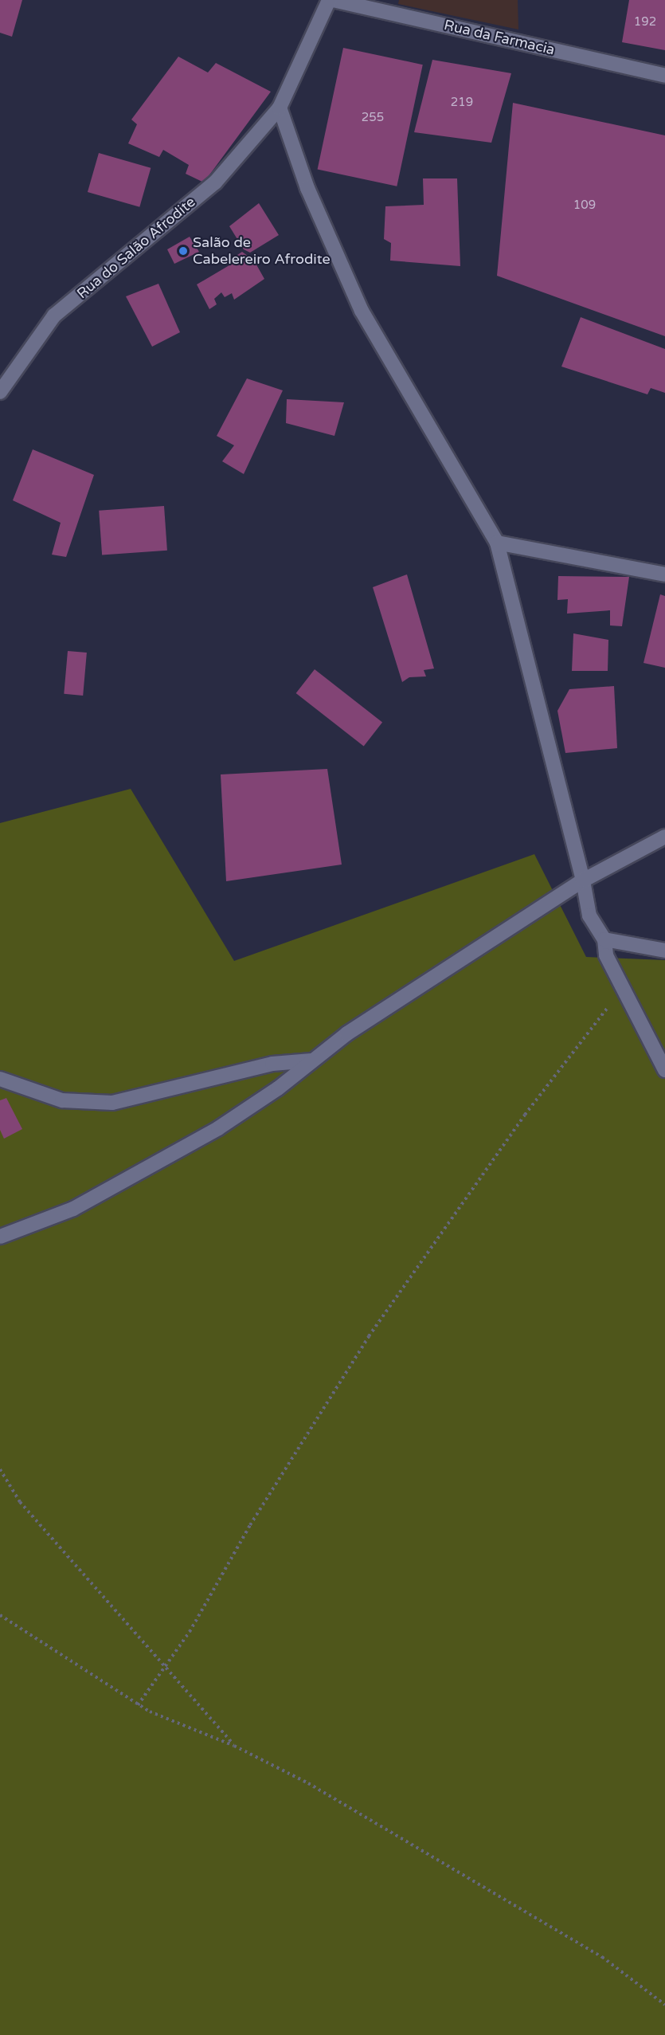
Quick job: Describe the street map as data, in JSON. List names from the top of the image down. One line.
{"streets":{"street":["Rua da Farmacia","Rua do Salão Afrodite"]},"places":["Salão de Cabelereiro Afrodite"],"house_numbers":["192","219","255","109"]}
